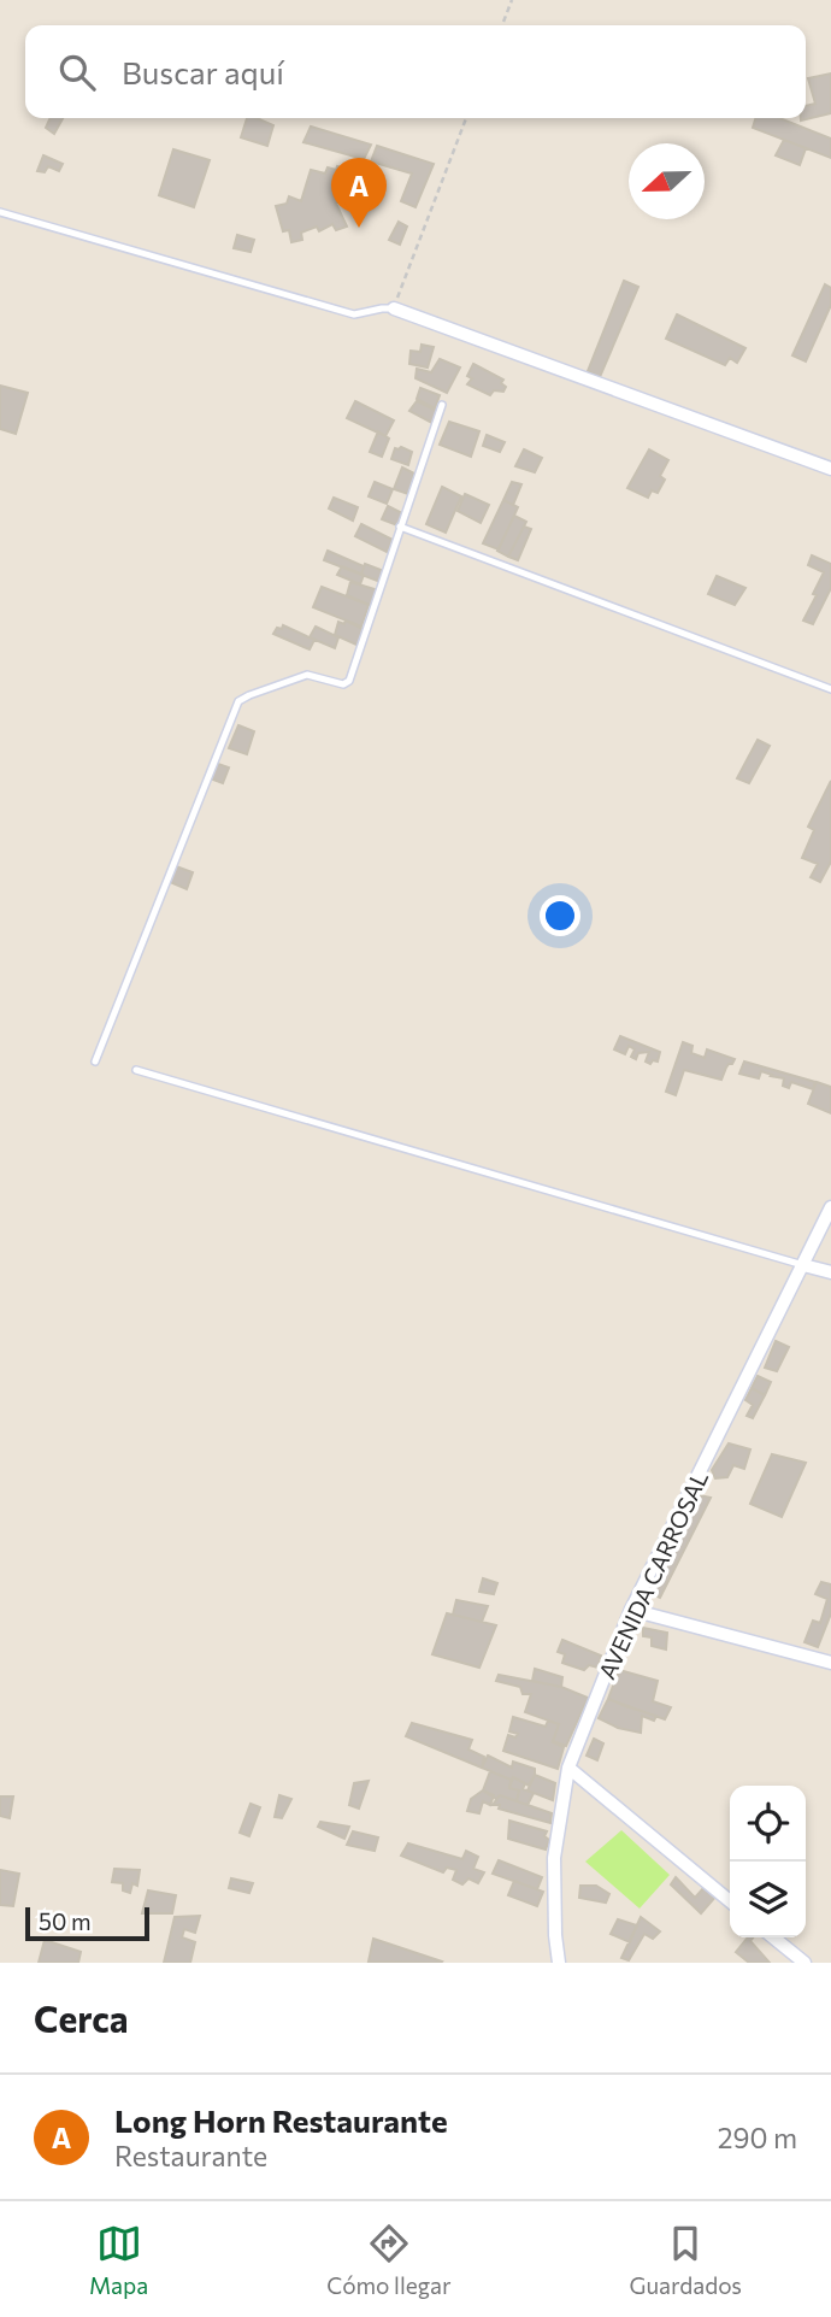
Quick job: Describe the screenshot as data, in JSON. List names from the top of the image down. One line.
{"streets":{"street":["AVENIDA CARROSAL"]},"scale_bar":"50 m","north":"left","page":{"search":"Buscar aquí","pins":"A","scale":"50 m","heading":"Cerca","list":[{"mark":"A","name":"Long Horn Restaurante","note":"Restaurante","value":"290 m"}],"nav":["Mapa","Cómo llegar","Guardados"]}}
